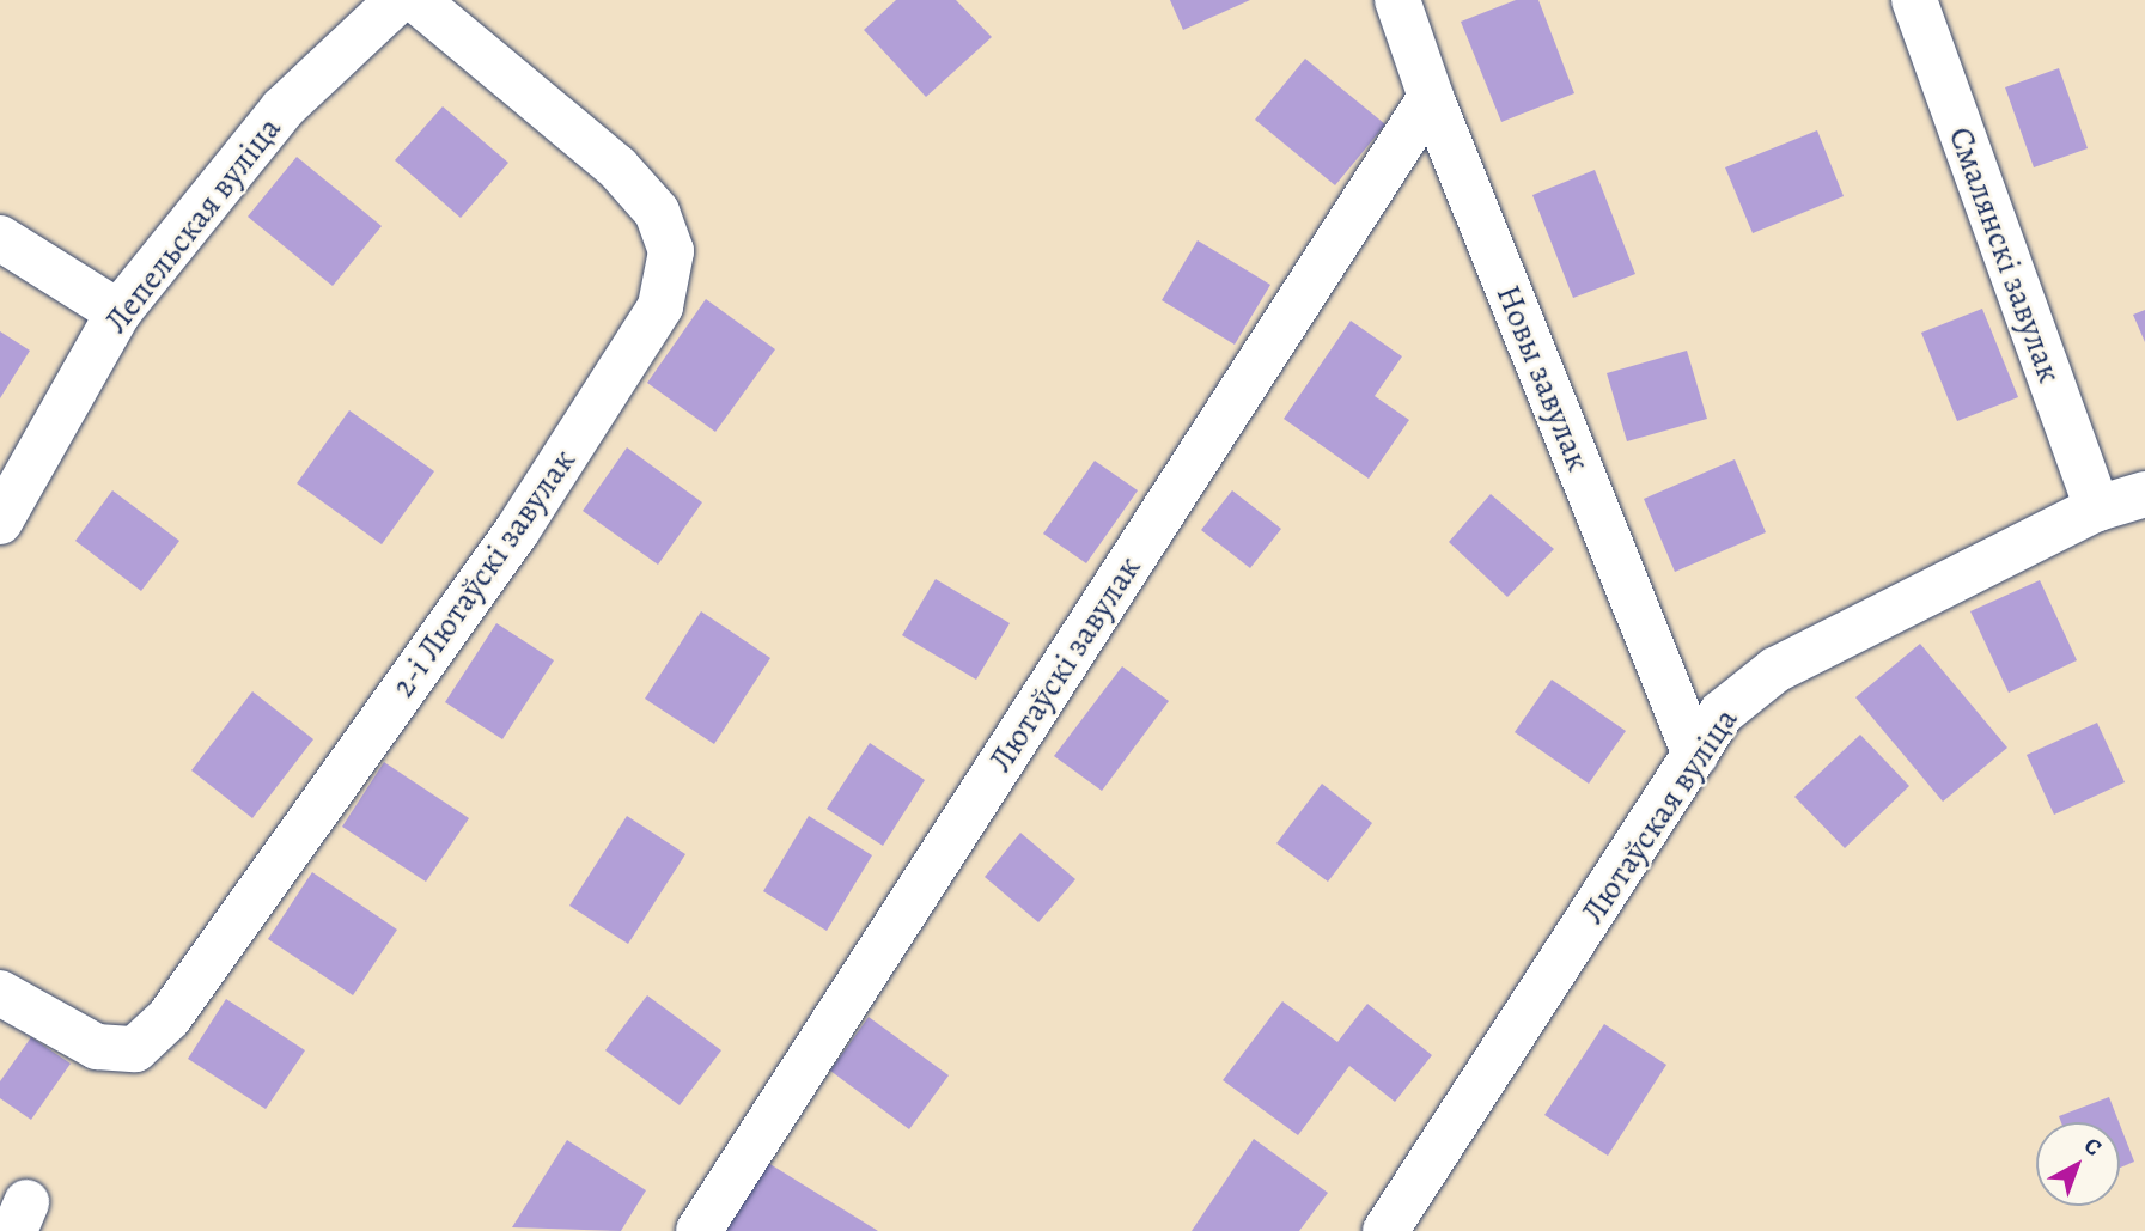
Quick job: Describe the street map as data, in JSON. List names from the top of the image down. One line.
{"streets":{"street":["Лепельская вуліца","Смалянскі завулак","Новы завулак","2-і Лютаўскі завулак","Лютаўскі завулак","Лютаўская вуліца"]},"crossings":[["Смалянскі завулак","Лютаўская вуліца"],["Новы завулак","Лютаўскі завулак"],["Новы завулак","Лютаўская вуліца"]],"north":"top right"}
